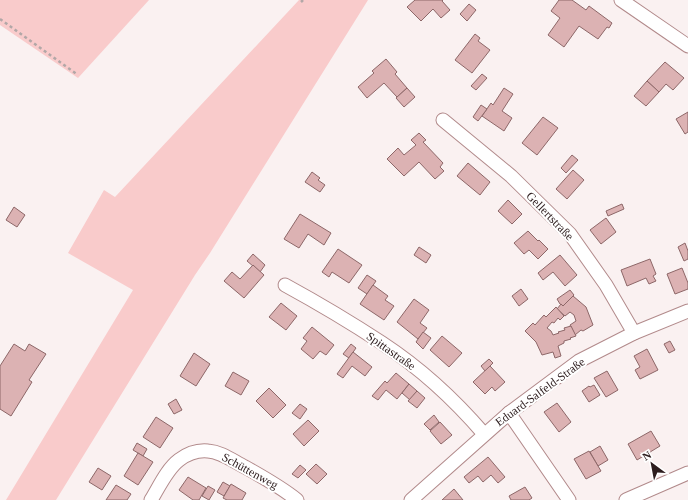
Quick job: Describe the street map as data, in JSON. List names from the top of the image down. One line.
{"streets":{"street":["Gellertstraße","Spittastraße","Eduard-Salfeld-Straße","Schüttenweg"]},"crossings":[["Gellertstraße","Eduard-Salfeld-Straße"],["Spittastraße","Eduard-Salfeld-Straße"]],"north":"top left"}
